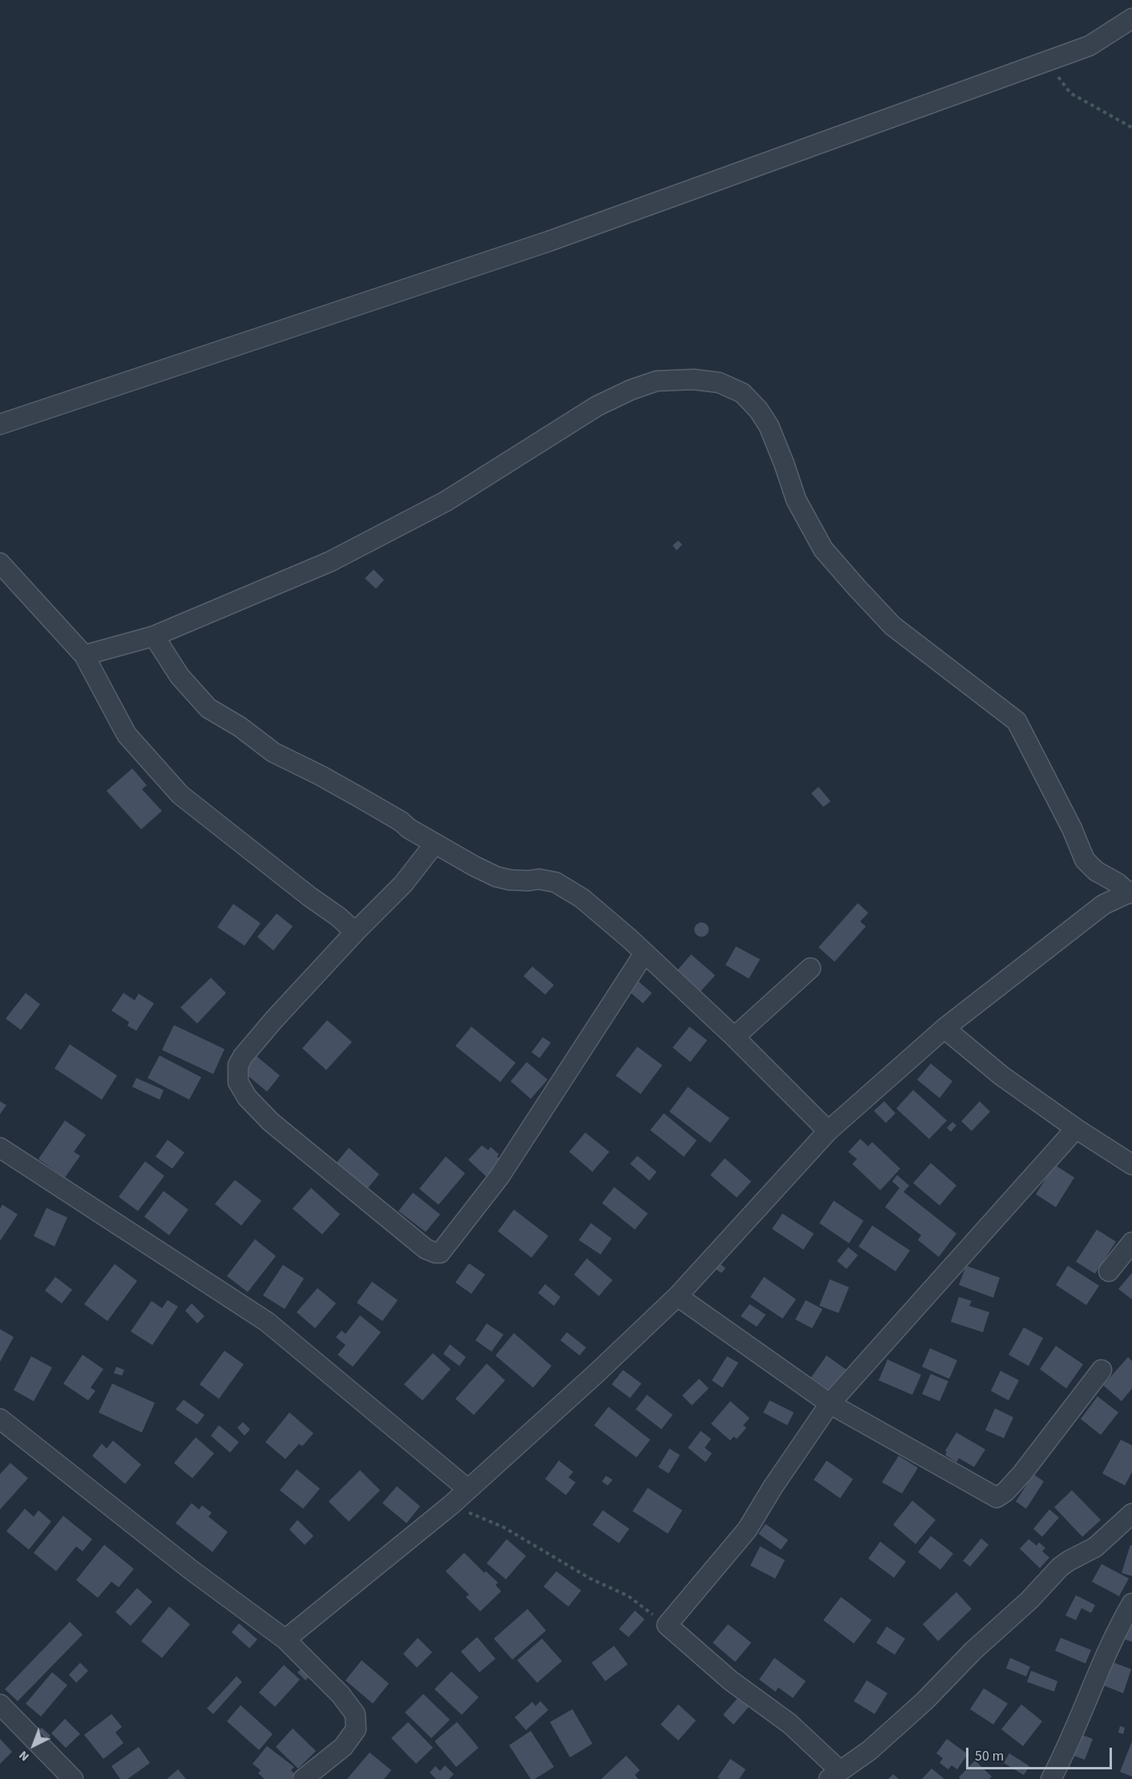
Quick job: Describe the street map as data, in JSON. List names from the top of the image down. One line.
{"scale_bar":"50 m","north":"bottom left"}
